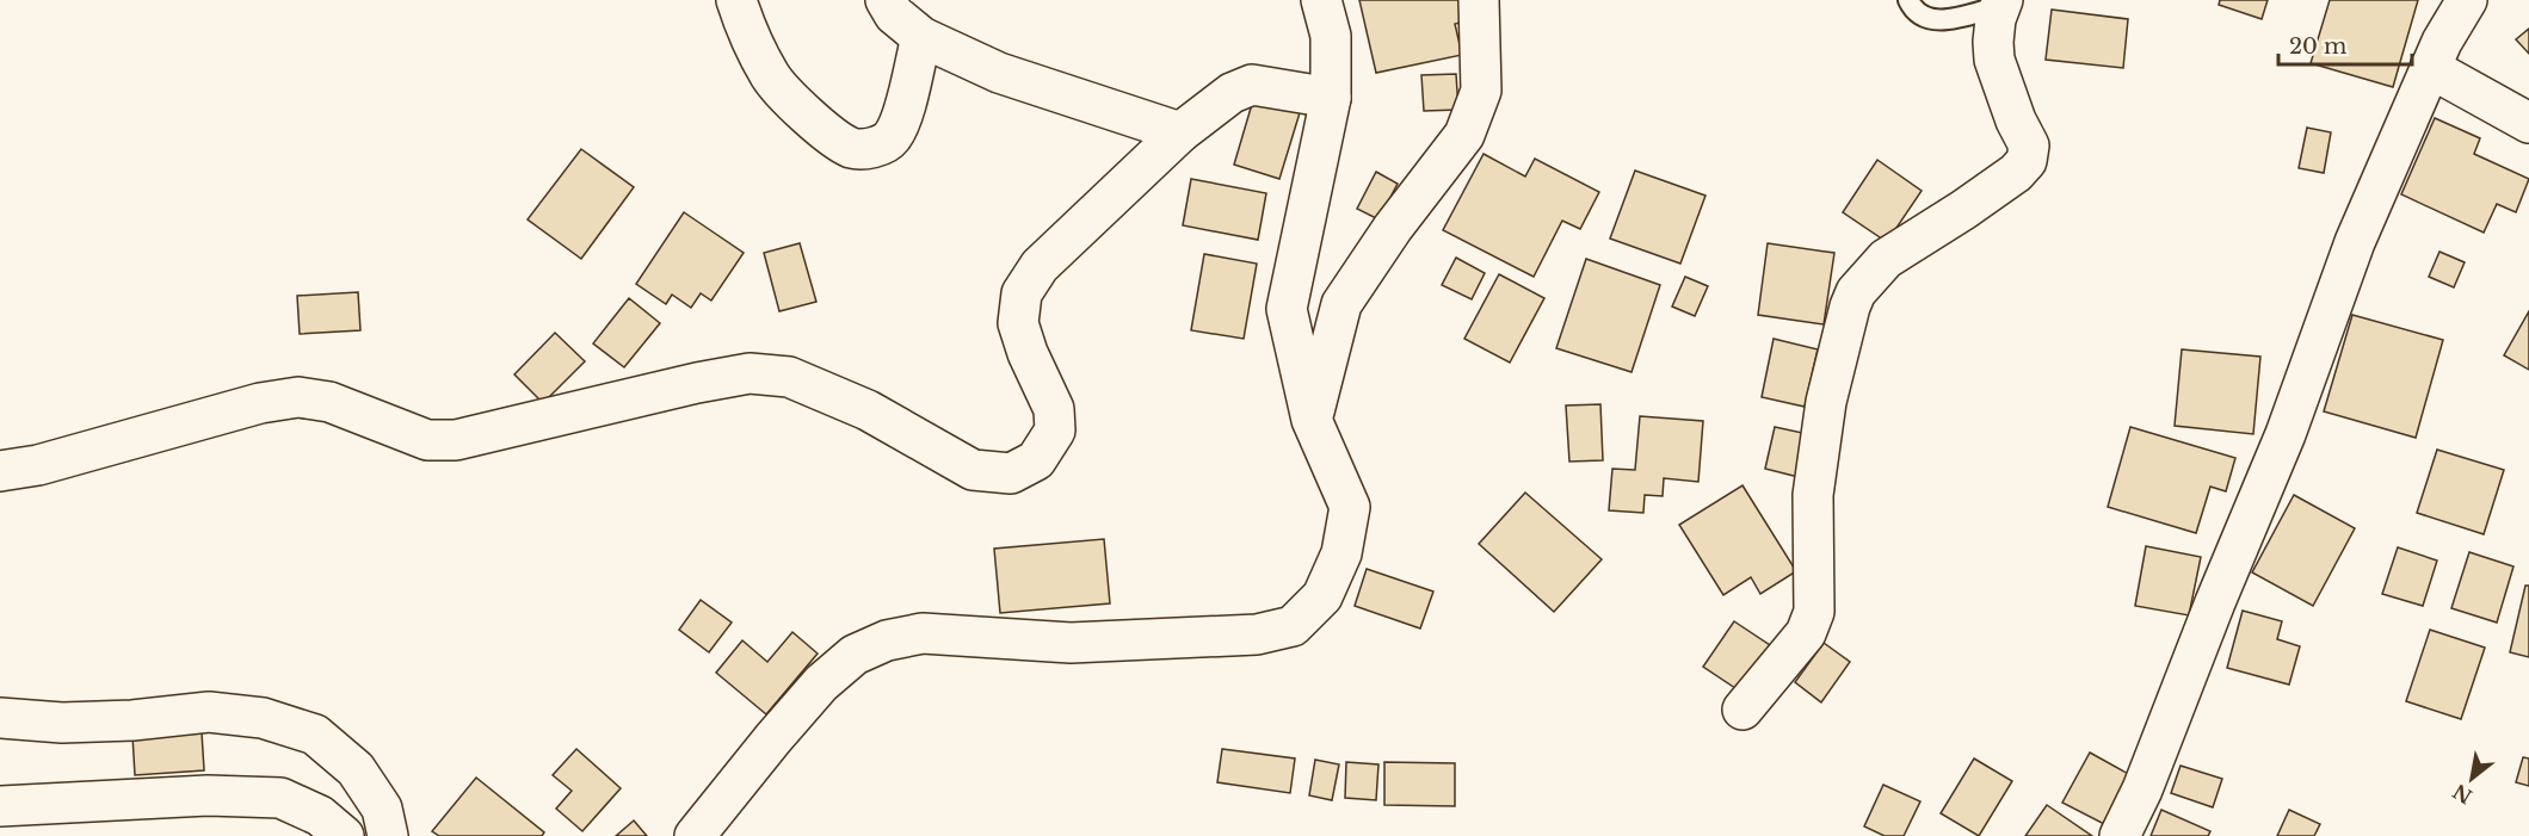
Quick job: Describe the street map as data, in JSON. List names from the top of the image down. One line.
{"scale_bar":"20 m","north":"bottom left"}
